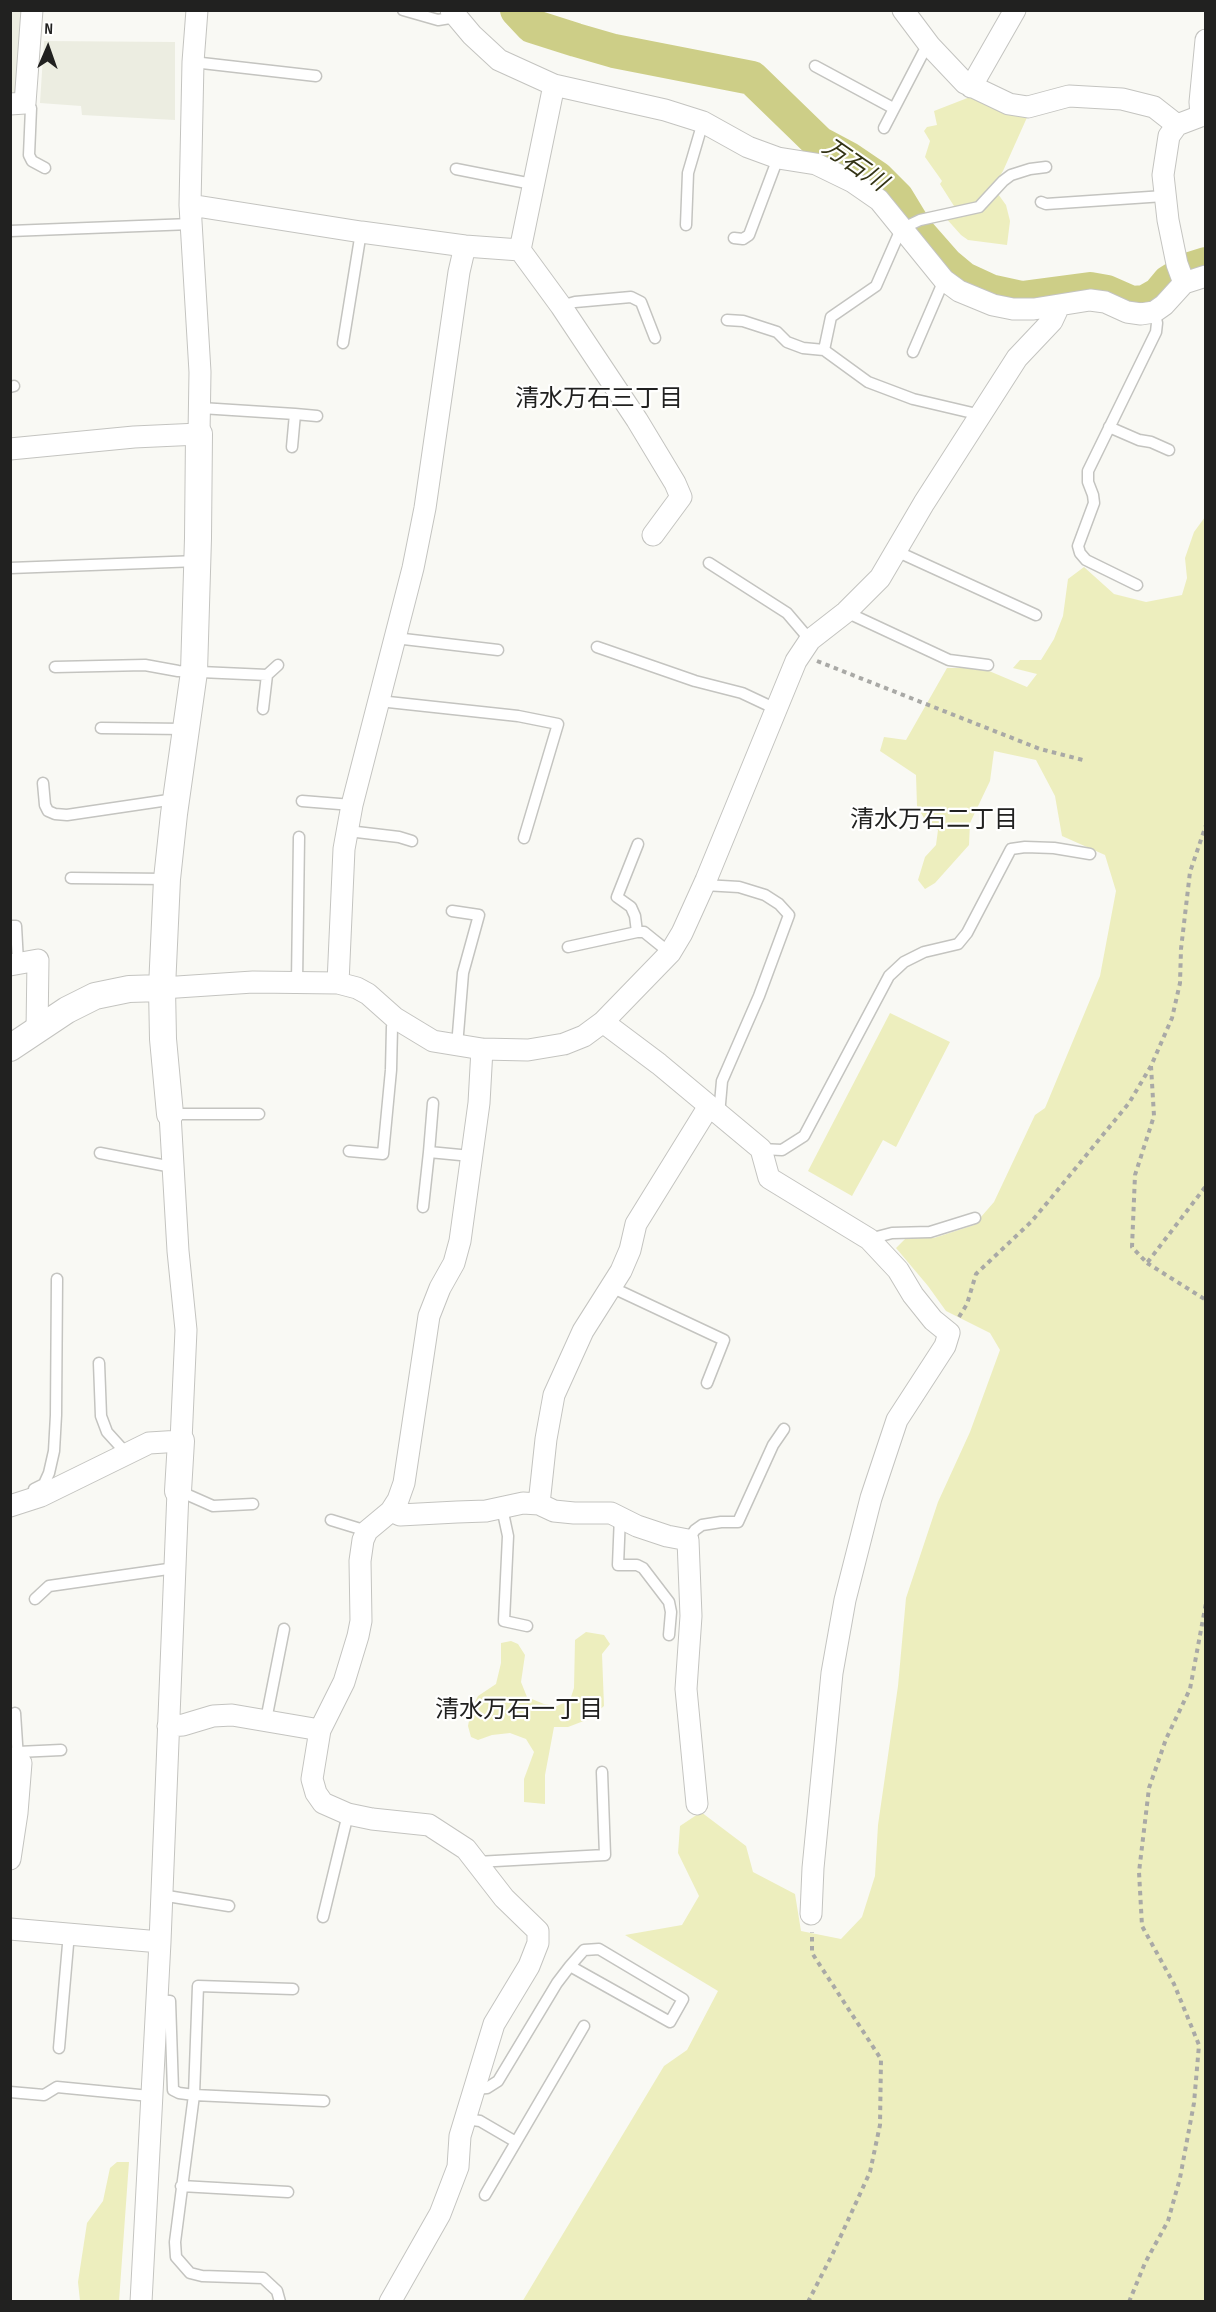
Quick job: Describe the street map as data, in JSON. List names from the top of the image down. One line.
{"districts":["清水万石三丁目","清水万石二丁目","清水万石一丁目"],"water":["万石川"],"north":"top"}
